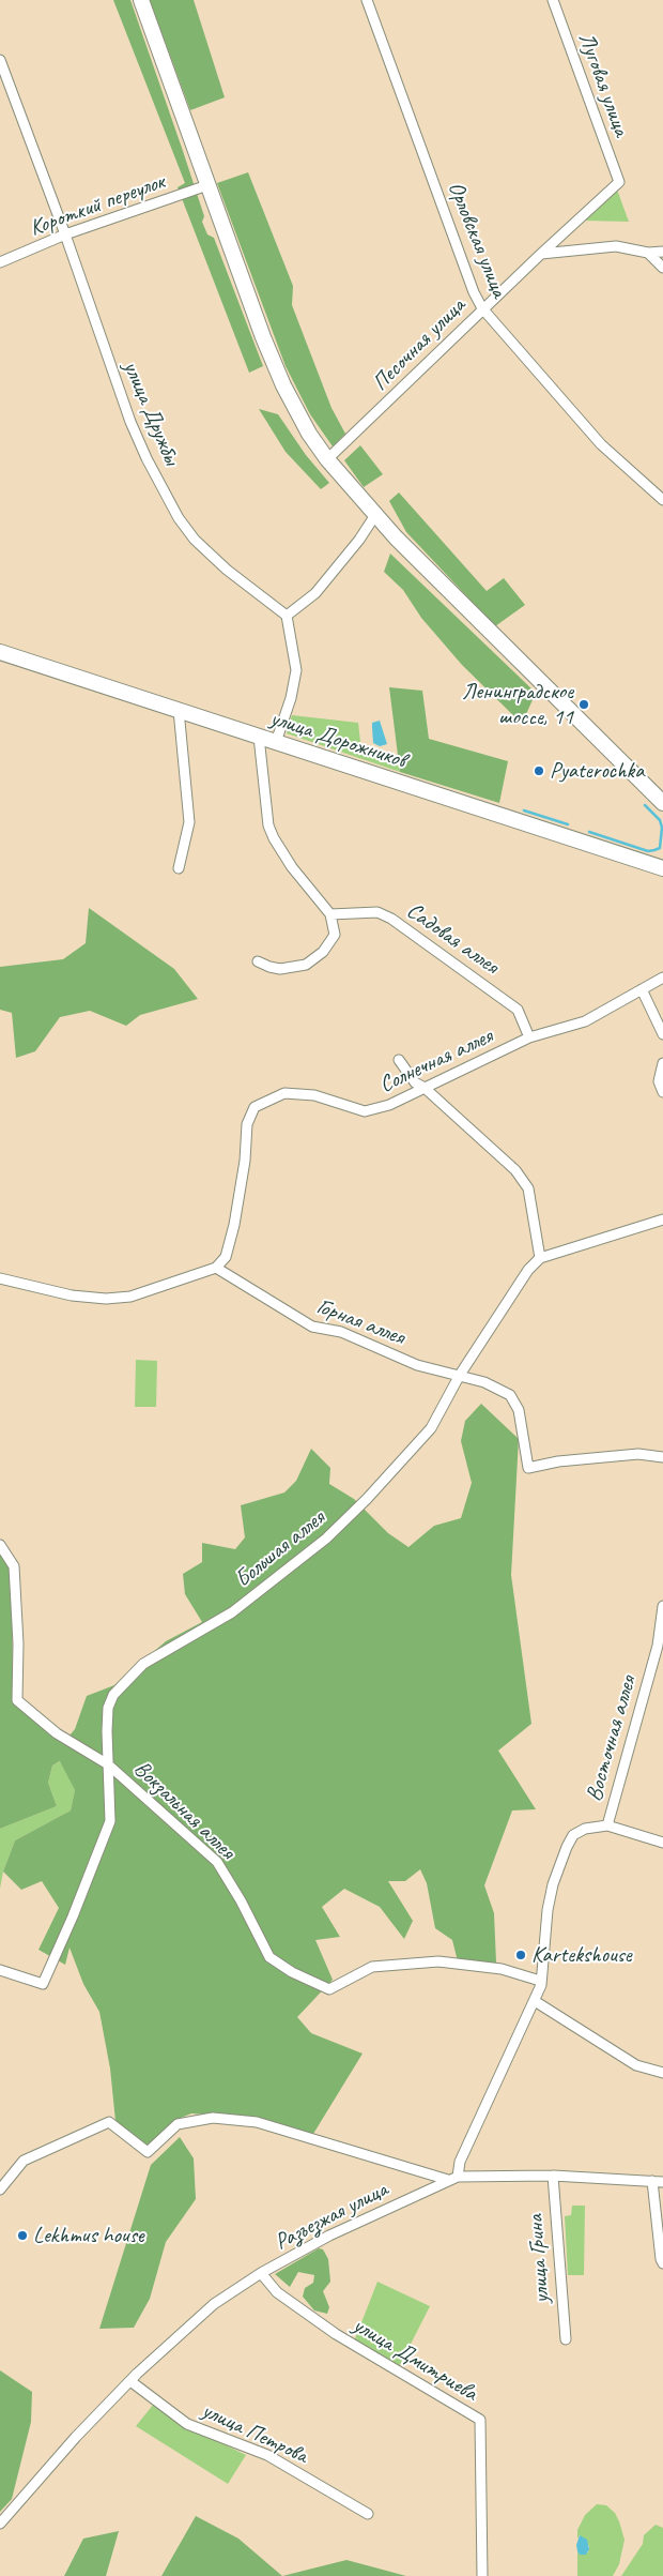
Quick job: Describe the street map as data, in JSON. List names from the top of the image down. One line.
{"streets":{"main road":["улица Дорожников"],"street":["Луговая улица","Короткий переулок","Орловская улица","Песочная улица","улица Дружбы","Садовая аллея","Солнечная аллея","Горная аллея","Большая аллея","Восточная аллея","Вокзальная аллея","Разъезжая улица","улица Грина","улица Дмитриева","улица Петрова"]},"crossings":[["Луговая улица","Песочная улица"],["Короткий переулок","улица Дружбы"],["Орловская улица","Песочная улица"],["Садовая аллея","Солнечная аллея"],["Солнечная аллея","Горная аллея"],["Горная аллея","Большая аллея"],["Большая аллея","Вокзальная аллея"],["Восточная аллея","Вокзальная аллея"],["Восточная аллея","Разъезжая улица"],["Разъезжая улица","улица Грина"],["Разъезжая улица","улица Дмитриева"],["Разъезжая улица","улица Петрова"]],"places":["Ленинградское шоссе, 11","Pyaterochka","Kartekshouse","Lekhmus house"]}
